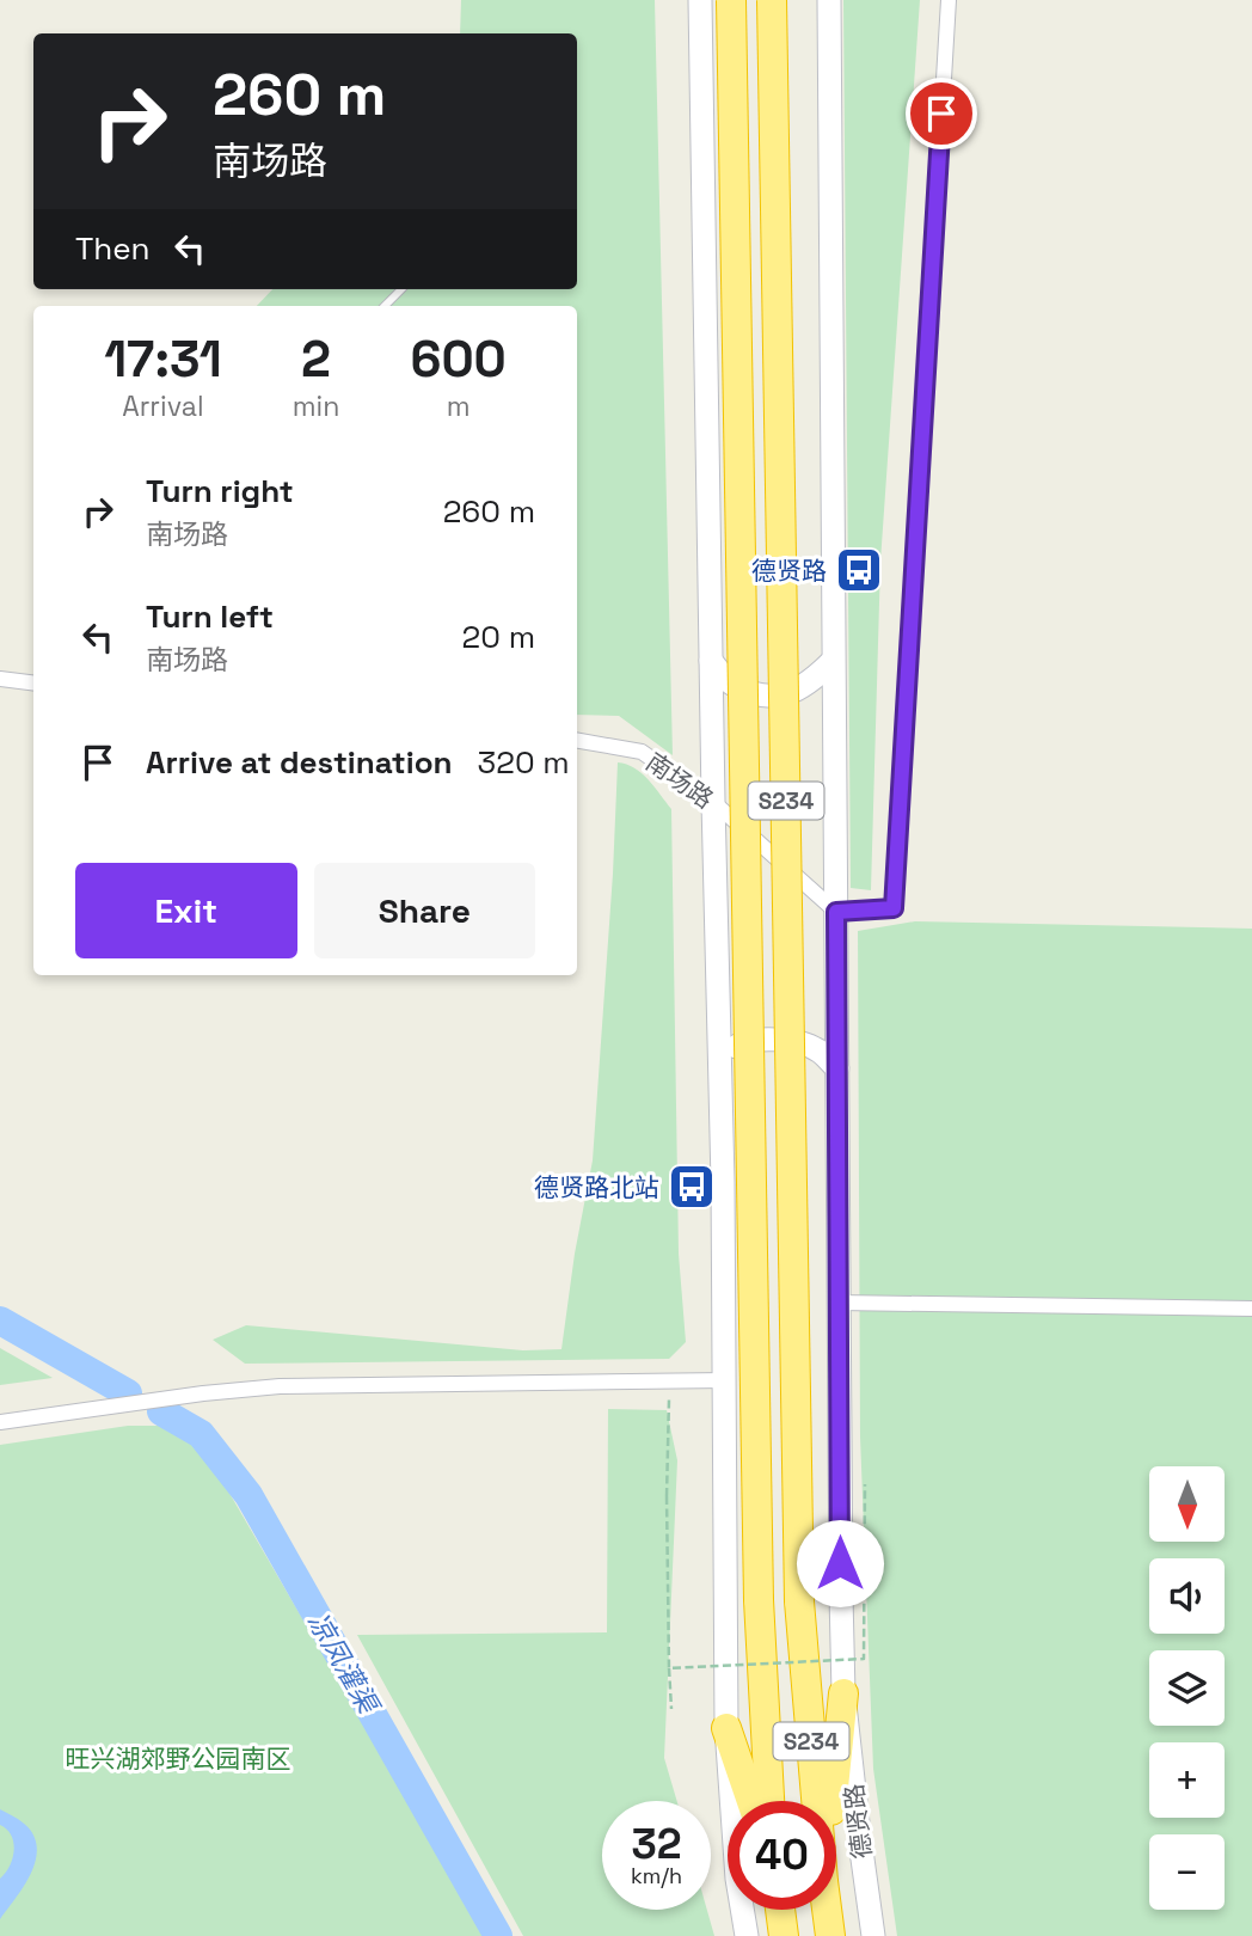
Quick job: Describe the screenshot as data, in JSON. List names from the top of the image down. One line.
{"streets":{"highway":["S234","德贤路"],"street":["南场路"]},"crossings":[["南场路","德贤路"]],"water":["凉凤灌渠"],"parks":["旺兴湖郊野公园南区"],"places":{"bus stop":["德贤路","德贤路北站"]},"north":"bottom","page":{"turn":["260 m","南场路"],"then":"Then","eta":["17:31","Arrival","2","min","600","m"],"list":[{"name":"Turn right","note":"南场路","value":"260 m"},{"name":"Turn left","note":"南场路","value":"20 m"},{"name":"Arrive at destination","value":"320 m"}],"buttons":["Exit","Share"],"map_buttons":["+","−"],"speed":"32 km/h","limit":"40"}}
